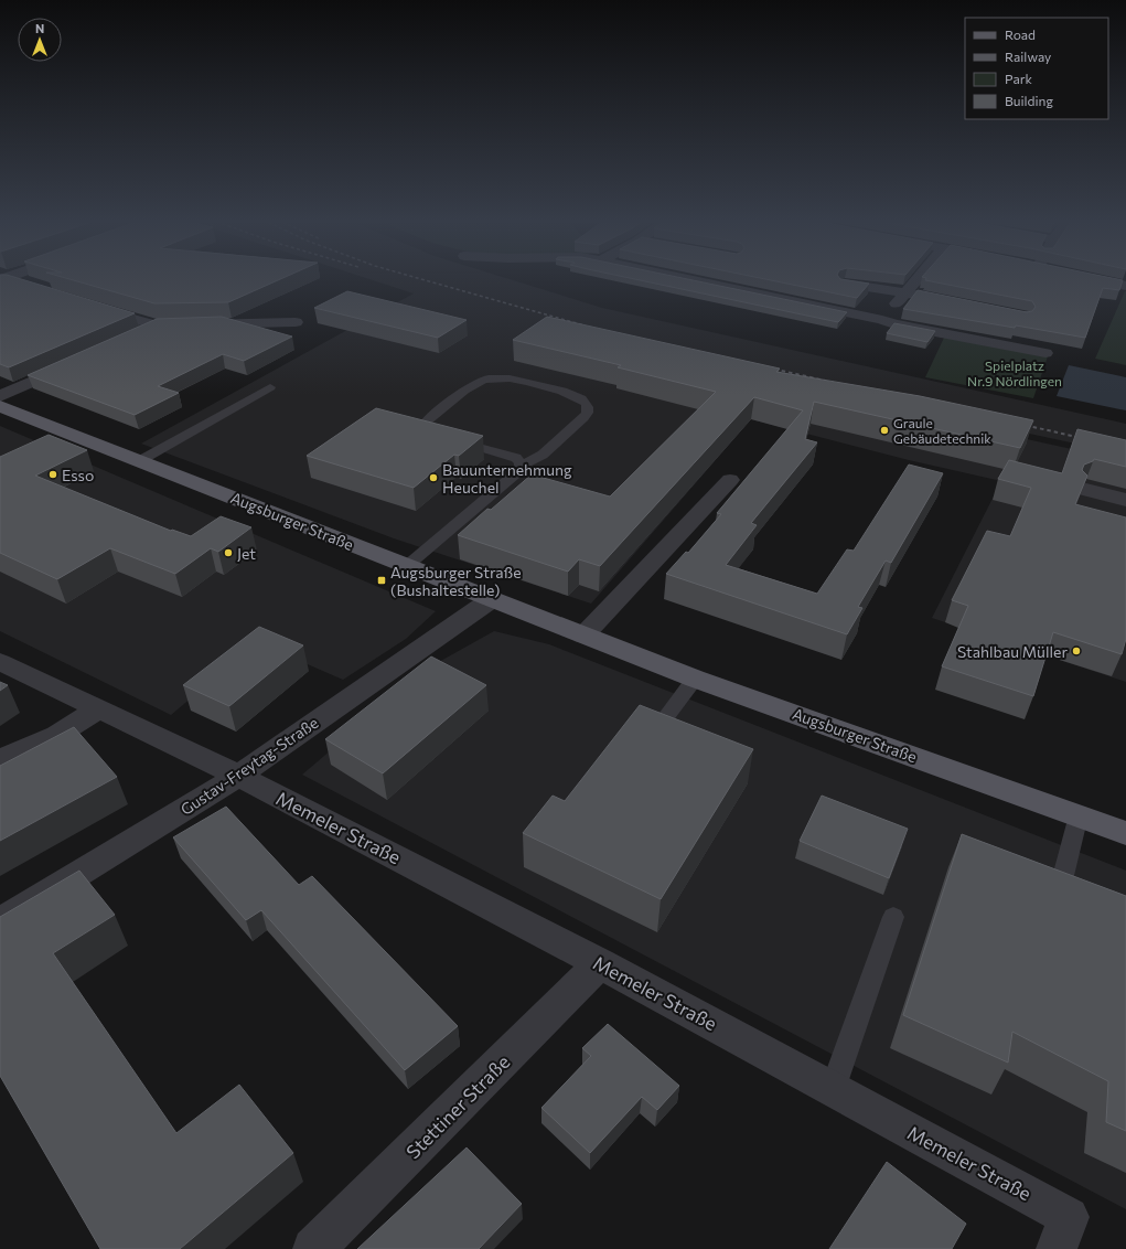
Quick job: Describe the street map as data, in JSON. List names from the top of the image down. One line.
{"streets":{"main road":["Augsburger Straße"],"street":["Gustav-Freytag-Straße","Memeler Straße","Stettiner Straße"]},"crossings":[["Augsburger Straße","Gustav-Freytag-Straße"],["Gustav-Freytag-Straße","Memeler Straße"],["Memeler Straße","Stettiner Straße"]],"parks":["Spielplatz Nr.9 Nördlingen"],"places":{"other":["Graule Gebäudetechnik","Esso","Bauunternehmung Heuchel","Jet","Stahlbau Müller"],"transit":["Augsburger Straße (Bushaltestelle)"]},"legend":["Road","Railway","Park","Building"],"north":"top"}
